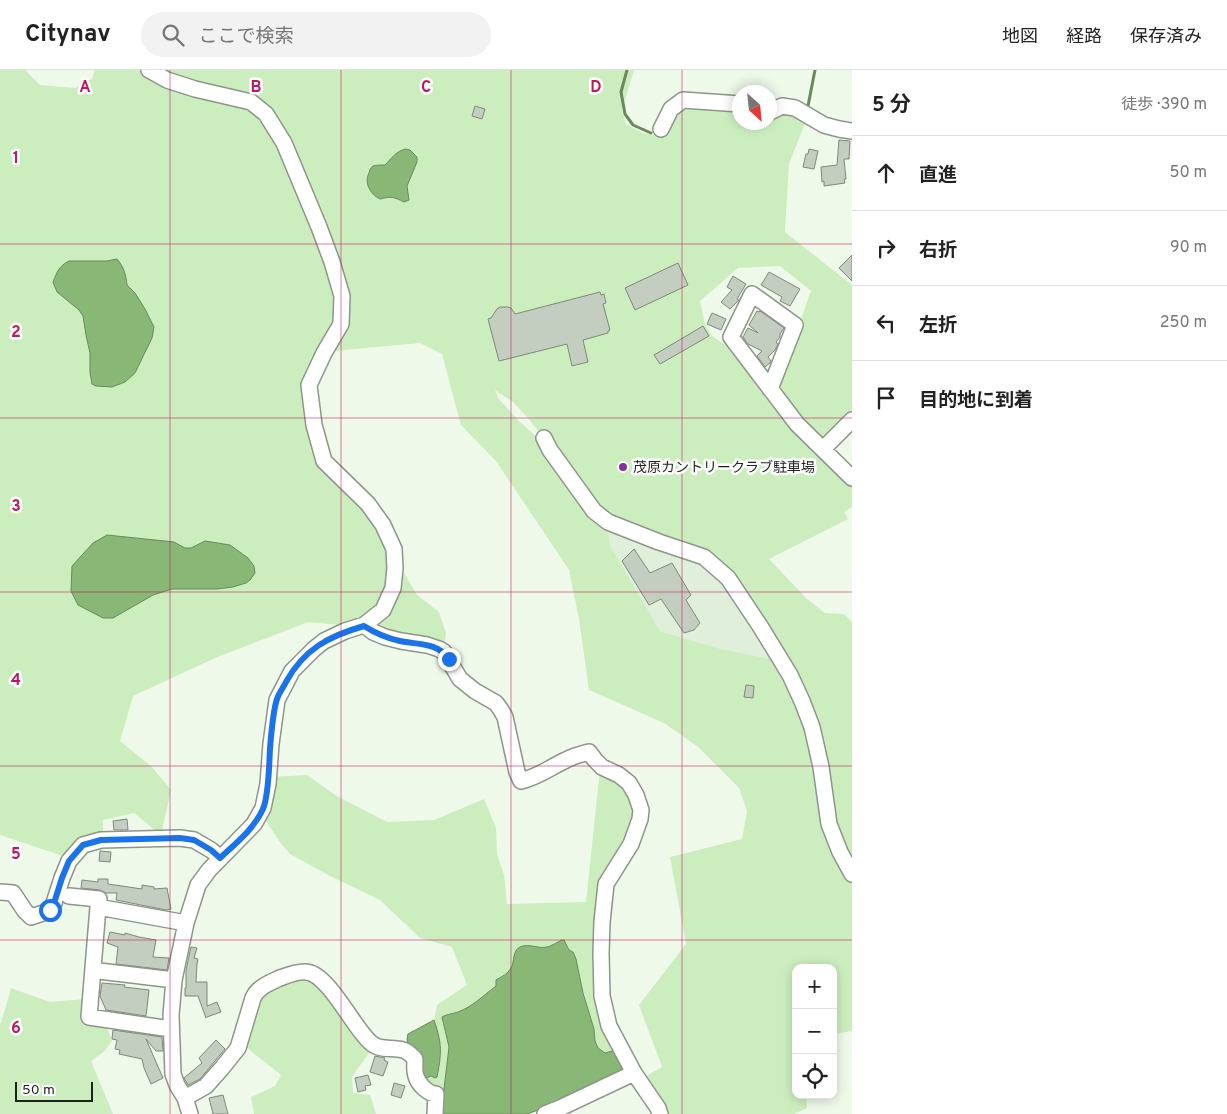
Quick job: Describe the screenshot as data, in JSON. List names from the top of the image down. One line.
{"places":["茂原カントリークラブ駐車場"],"scale_bar":"50 m","north":"bottom right","page":{"header":"Citynav","search":"ここで検索","nav":["地図","経路","保存済み"],"heading":["5 分","徒歩 · 390 m"],"list":[["直進","50 m"],["右折","90 m"],["左折","250 m"],"目的地に到着"],"map_buttons":["+","−"],"scale":"50 m"},"grid":{"columns":["A","B","C","D"],"rows":["1","2","3","4","5","6"]}}
